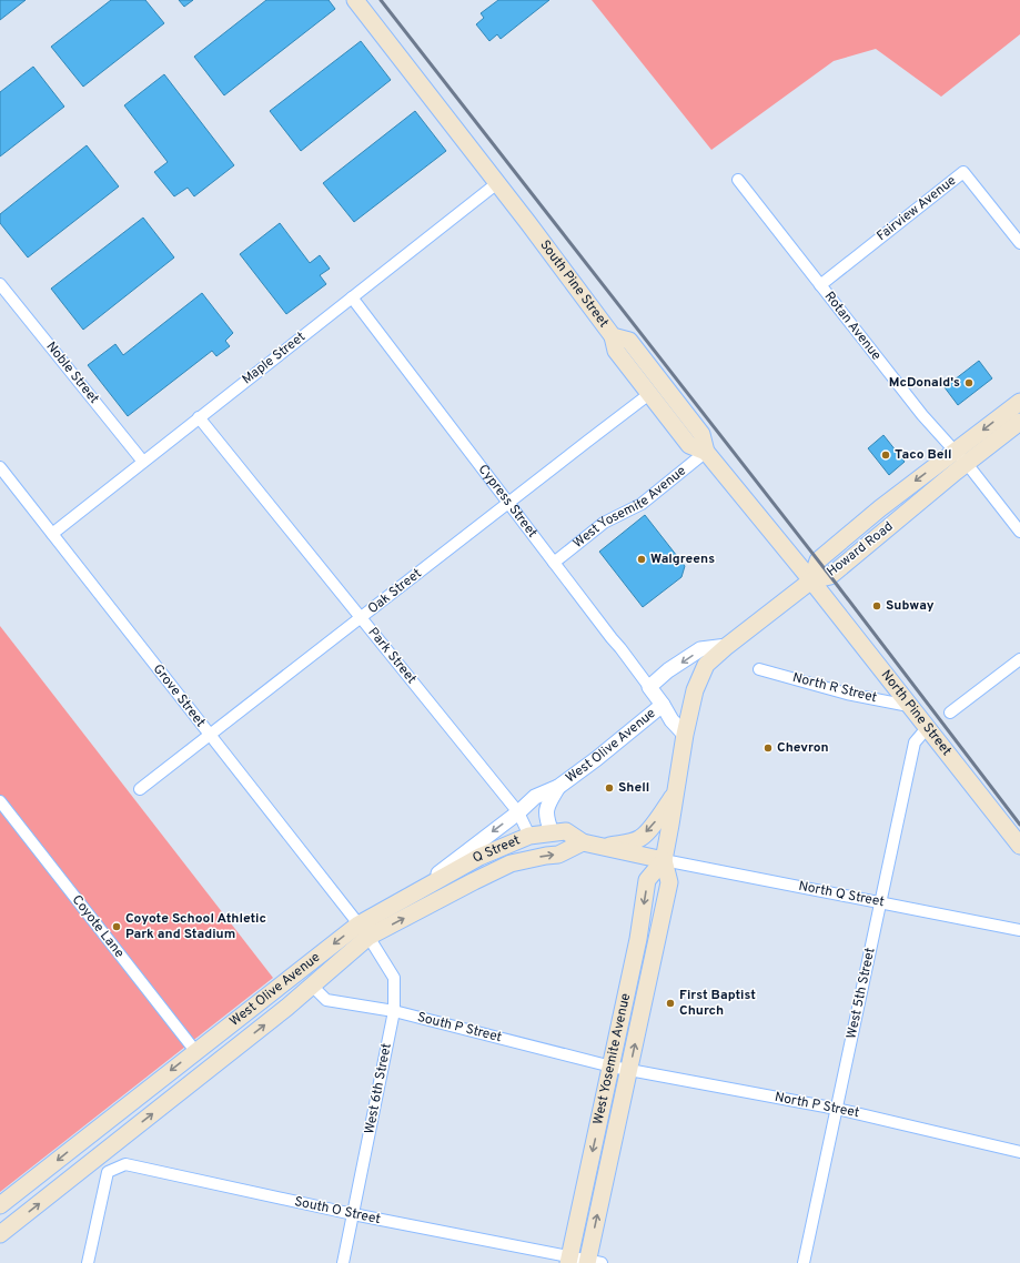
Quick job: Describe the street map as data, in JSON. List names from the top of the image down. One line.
{"streets":{"main road":["South Pine Street","West Yosemite Avenue","Howard Road","North Pine Street","West Olive Avenue","Q Street"],"street":["Fairview Avenue","Rotan Avenue","Maple Street","Noble Street","Cypress Street","Oak Street","Park Street","North R Street","Grove Street","North Q Street","Coyote Lane","West 5th Street","South P Street","West 6th Street","North P Street","South O Street"]},"crossings":[["Fairview Avenue","Rotan Avenue"],["South Pine Street","Maple Street"],["South Pine Street","West Yosemite Avenue"],["South Pine Street","Howard Road"],["South Pine Street","North Pine Street"],["Rotan Avenue","Howard Road"],["Maple Street","Noble Street"],["Maple Street","Cypress Street"],["Maple Street","Park Street"],["Maple Street","Grove Street"],["Cypress Street","West Yosemite Avenue"],["Cypress Street","Oak Street"],["Cypress Street","West Olive Avenue"],["West Yosemite Avenue","Q Street"],["West Yosemite Avenue","North Q Street"],["West Yosemite Avenue","South P Street"],["West Yosemite Avenue","North P Street"],["West Yosemite Avenue","South O Street"],["Howard Road","North Pine Street"],["Oak Street","Park Street"],["Oak Street","Grove Street"],["Park Street","West Olive Avenue"],["Park Street","Q Street"],["North R Street","North Pine Street"],["Grove Street","West Olive Avenue"],["Grove Street","West 6th Street"],["North Pine Street","West 5th Street"],["West Olive Avenue","Q Street"],["West Olive Avenue","Coyote Lane"],["West Olive Avenue","South P Street"],["West Olive Avenue","West 6th Street"],["Q Street","North Q Street"],["North Q Street","West 5th Street"],["West 5th Street","North P Street"],["South P Street","West 6th Street"],["South P Street","North P Street"],["West 6th Street","South O Street"]],"places":["McDonald's","Taco Bell","Walgreens","Subway","Chevron","Shell","Coyote School Athletic Park and Stadium","First Baptist Church"]}
